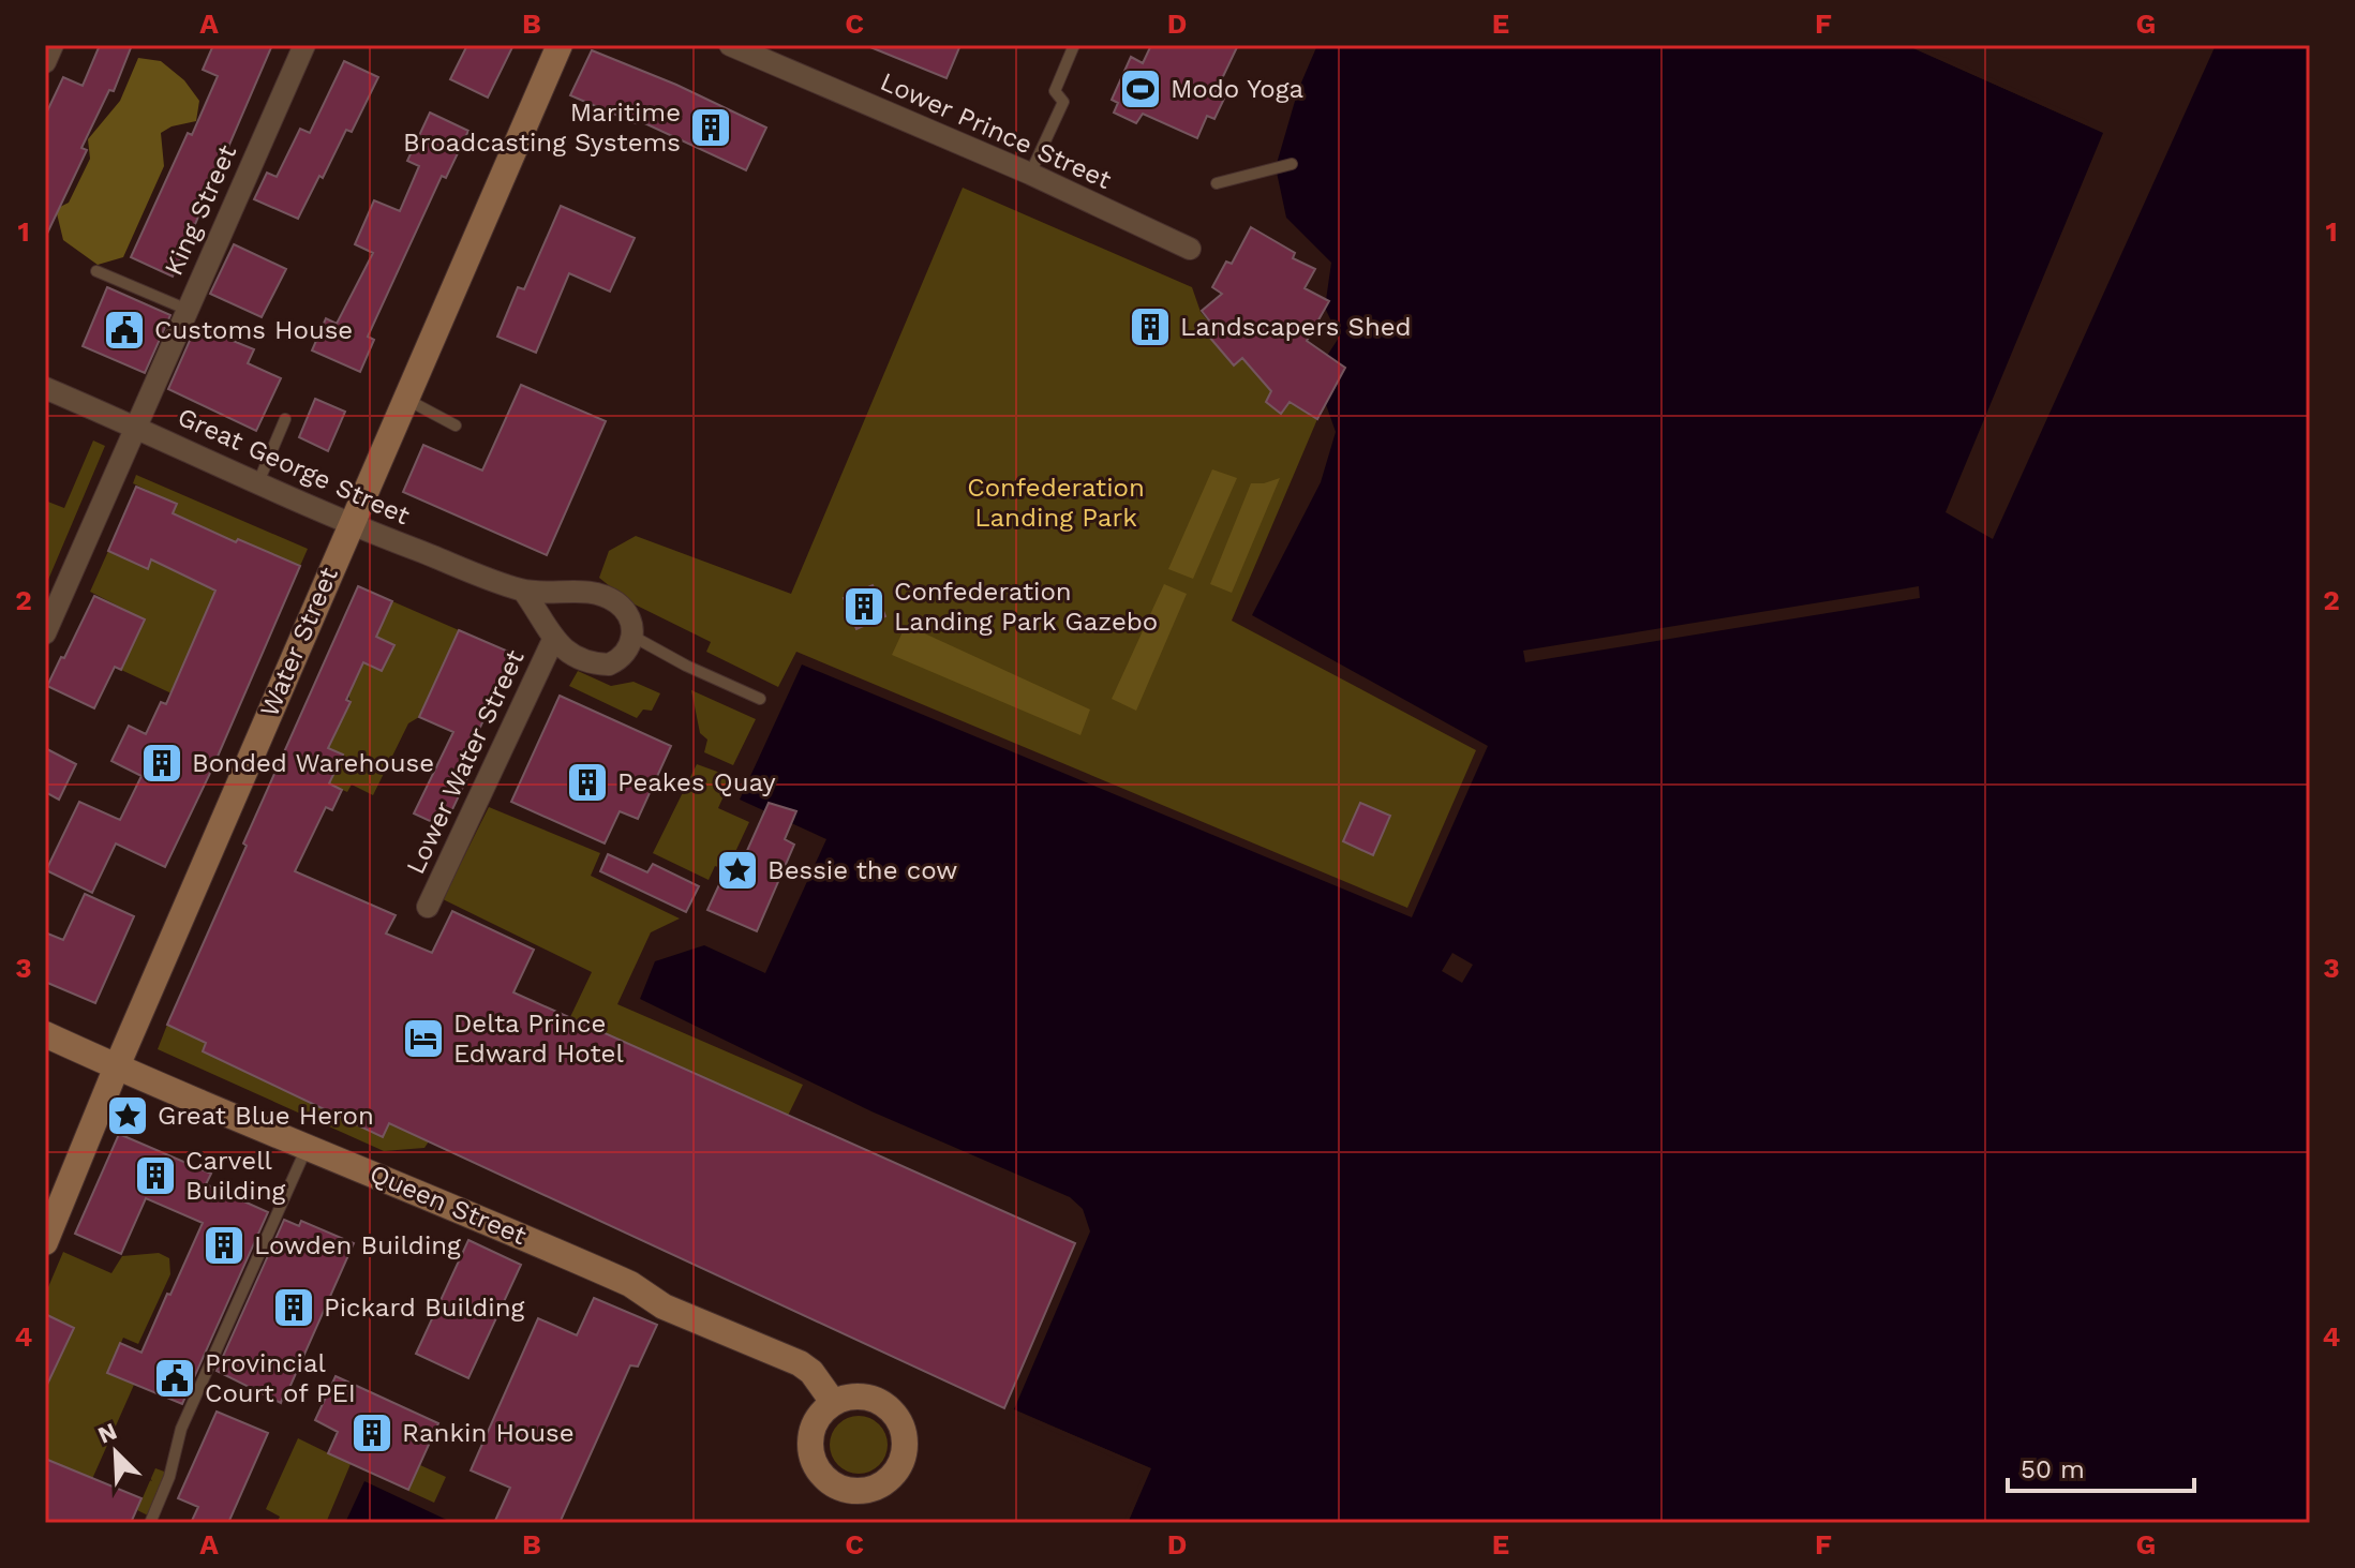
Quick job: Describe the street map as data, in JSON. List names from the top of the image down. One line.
{"streets":{"street":["Lower Prince Street","King Street","Great George Street","Water Street","Lower Water Street","Queen Street"]},"crossings":[["King Street","Great George Street"],["Great George Street","Water Street"],["Water Street","Queen Street"]],"parks":["Confederation Landing Park"],"places":{"sports":["Modo Yoga"],"building":["Maritime Broadcasting Systems","Landscapers Shed","Confederation Landing Park Gazebo","Bonded Warehouse","Peakes Quay","Carvell Building","Lowden Building","Pickard Building","Rankin House"],"public building":["Customs House","Provincial Court of PEI"],"place":["Bessie the cow","Great Blue Heron"],"hotel":["Delta Prince Edward Hotel"]},"scale_bar":"50 m","north":"top left","grid":{"columns":["A","B","C","D","E","F","G"],"rows":["1","2","3","4"]}}
